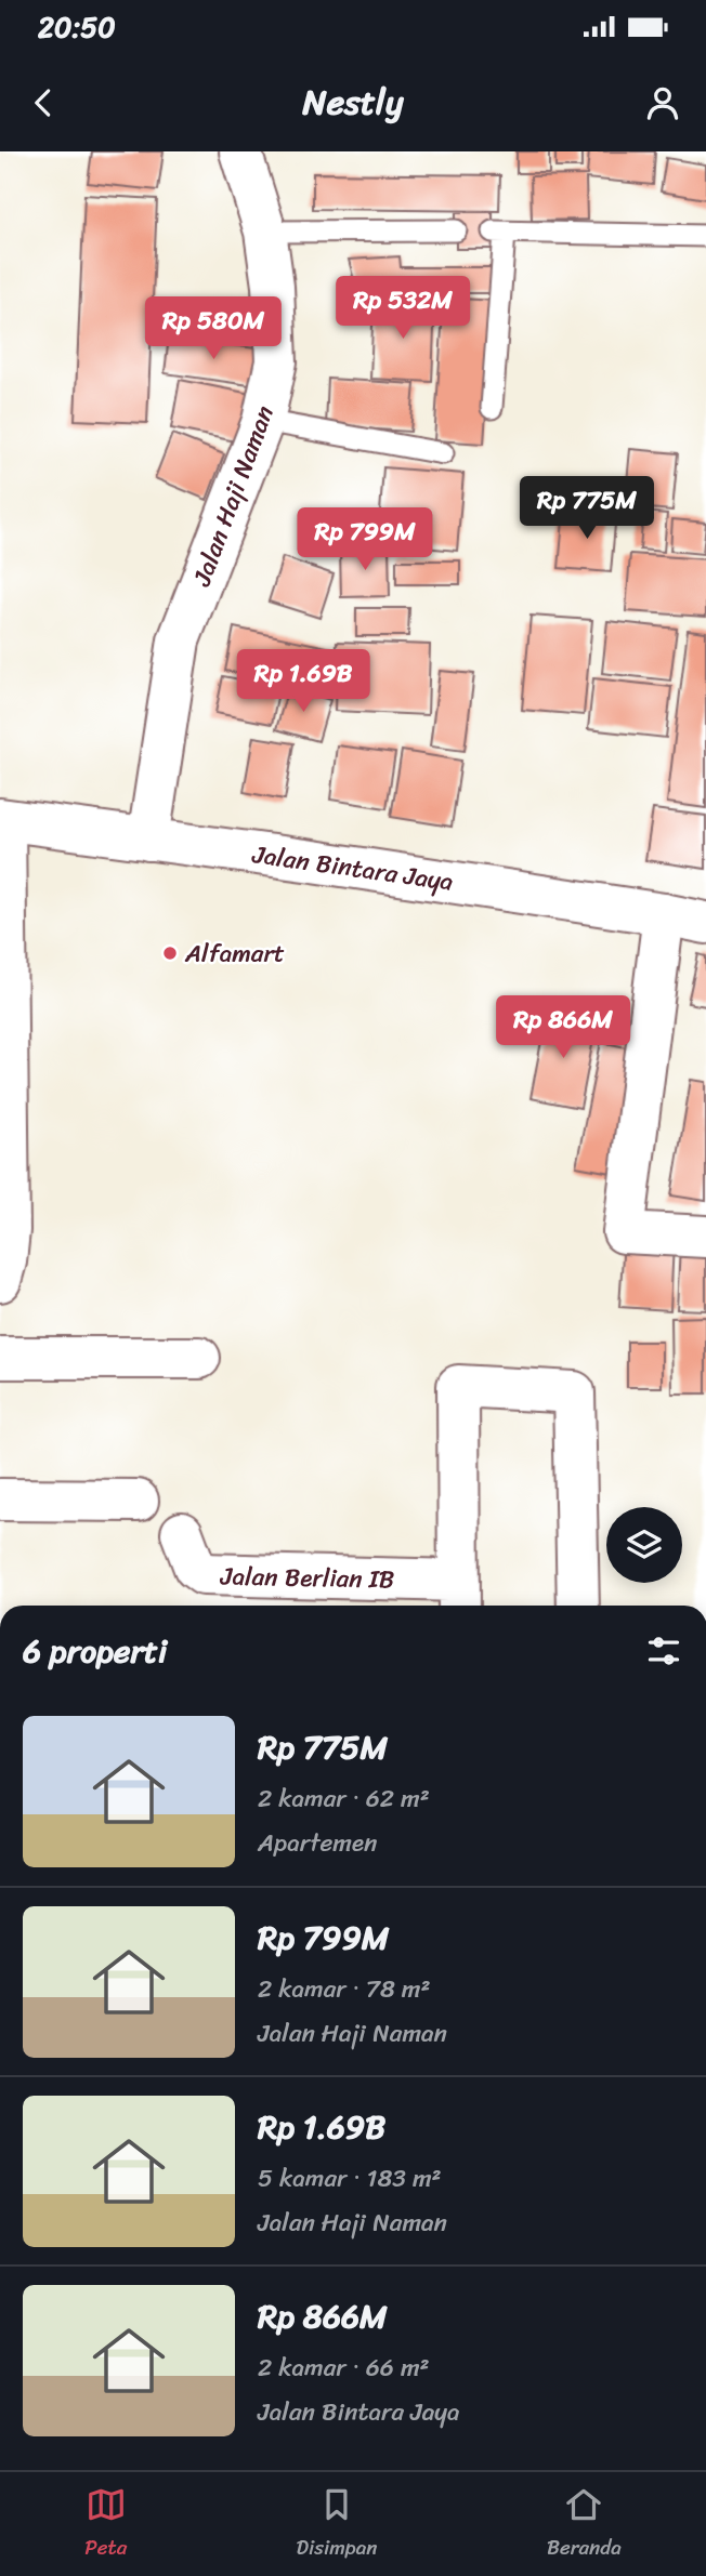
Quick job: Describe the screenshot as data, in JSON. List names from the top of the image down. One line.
{"streets":{"street":["Jalan Haji Naman","Jalan Bintara Jaya","Jalan Berlian IB"]},"crossings":[["Jalan Haji Naman","Jalan Bintara Jaya"]],"places":["Alfamart"],"page":{"status":"20:50","header":"Nestly","price":["Rp 532M","Rp 580M","Rp 775M","Rp 799M","Rp 1.69B","Rp 866M"],"heading":"6 properti","list":[{"name":"Rp 775M","note":"2 kamar · 62 m² · Apartemen"},{"name":"Rp 799M","note":"2 kamar · 78 m² · Jalan Haji Naman"},{"name":"Rp 1.69B","note":"5 kamar · 183 m² · Jalan Haji Naman"},{"name":"Rp 866M","note":"2 kamar · 66 m² · Jalan Bintara Jaya"}],"tabs":["Peta","Disimpan","Beranda"]}}
